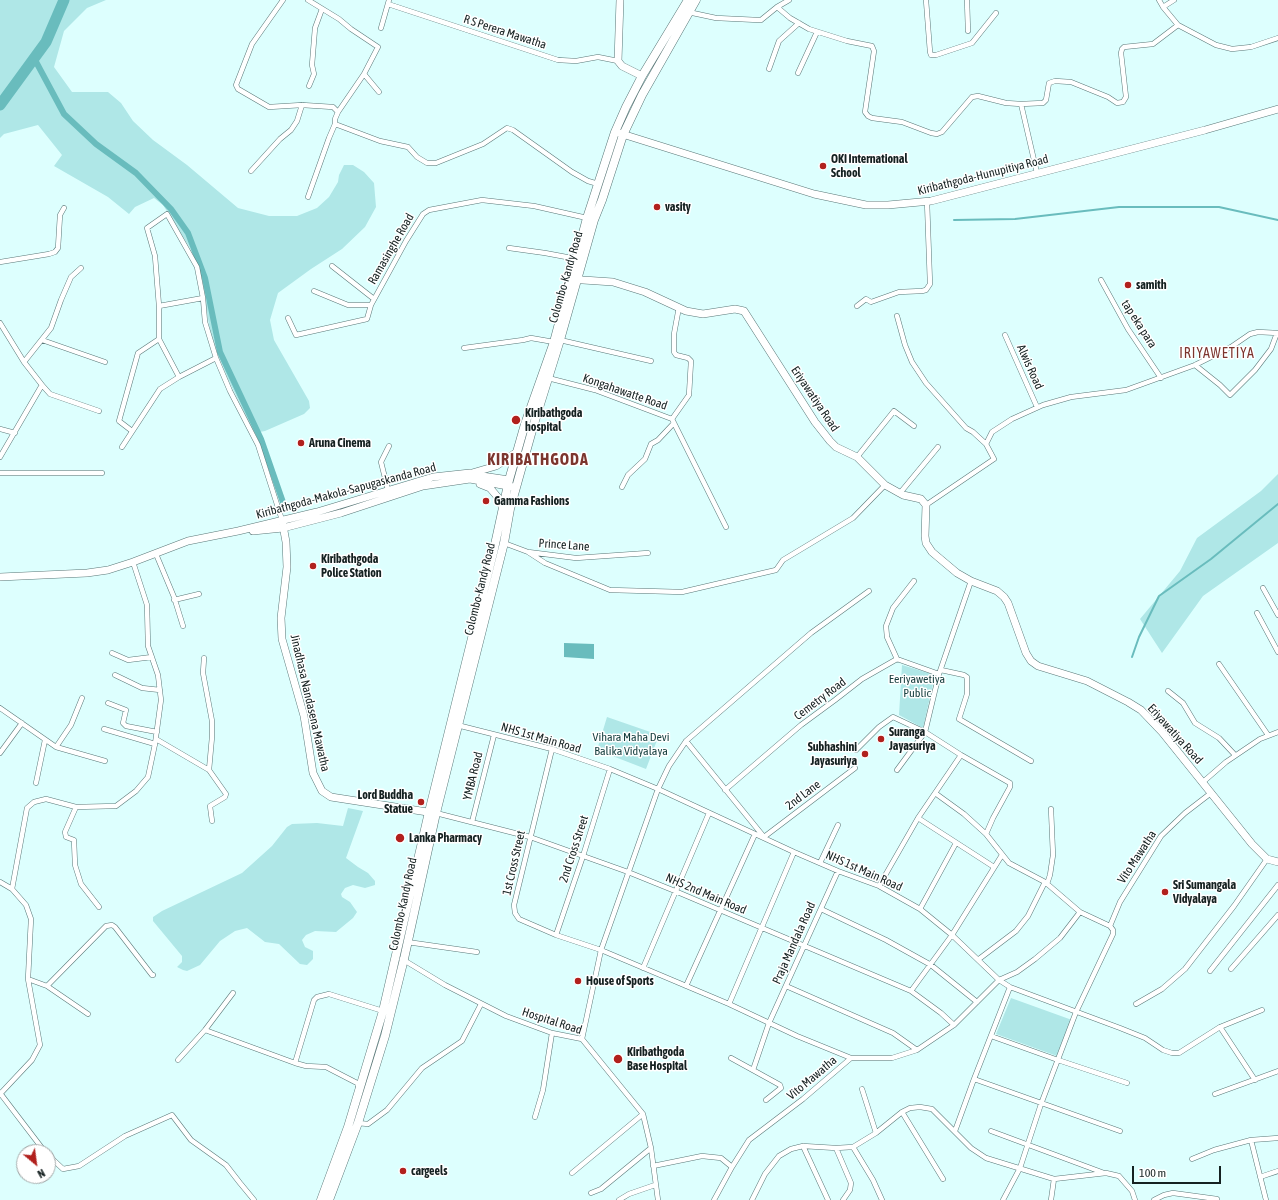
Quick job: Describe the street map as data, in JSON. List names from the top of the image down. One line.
{"streets":{"highway":["Colombo-Kandy Road"],"main road":["Kiribathgoda-Hunupitiya Road","Eriyawatiya Road","Kiribathgoda-Makola-Sapugaskanda Road","Jinadhasa Nandasena Mawatha"],"street":["R S Perera Mawatha","Ramasinghe Road","tap eka para","Alwis Road","Kongahawatte Road","Prince Lane","Cemetry Road","NHS 1st Main Road","YMBA Road","2nd Lane","2nd Cross Street","Vito Mawatha","1st Cross Street","NHS 2nd Main Road","Praja Mandala Road","Hospital Road"]},"crossings":[["Kiribathgoda-Hunupitiya Road","Colombo-Kandy Road"],["Ramasinghe Road","Colombo-Kandy Road"],["Colombo-Kandy Road","Kongahawatte Road"],["Colombo-Kandy Road","Eriyawatiya Road"],["Colombo-Kandy Road","Kiribathgoda-Makola-Sapugaskanda Road"],["Colombo-Kandy Road","Prince Lane"],["Colombo-Kandy Road","Jinadhasa Nandasena Mawatha"],["Colombo-Kandy Road","NHS 1st Main Road"],["Colombo-Kandy Road","NHS 2nd Main Road"],["Colombo-Kandy Road","Hospital Road"],["Eriyawatiya Road","Vito Mawatha"],["Kiribathgoda-Makola-Sapugaskanda Road","Jinadhasa Nandasena Mawatha"],["Jinadhasa Nandasena Mawatha","NHS 2nd Main Road"],["NHS 1st Main Road","YMBA Road"],["NHS 1st Main Road","2nd Lane"],["NHS 1st Main Road","2nd Cross Street"],["NHS 1st Main Road","Vito Mawatha"],["NHS 1st Main Road","1st Cross Street"],["NHS 1st Main Road","Praja Mandala Road"],["YMBA Road","NHS 2nd Main Road"],["2nd Cross Street","1st Cross Street"],["2nd Cross Street","NHS 2nd Main Road"],["Vito Mawatha","1st Cross Street"],["Vito Mawatha","NHS 2nd Main Road"],["1st Cross Street","NHS 2nd Main Road"],["1st Cross Street","Praja Mandala Road"],["NHS 2nd Main Road","Praja Mandala Road"]],"districts":["IRIYAWETIYA","KIRIBATHGODA"],"parks":["Eeriyawetiya Public","Vihara Maha Devi Balika Vidyalaya"],"places":["OKI International School","vasity","samith","Kiribathgoda hospital","Aruna Cinema","Gamma Fashions","Kiribathgoda Police Station","Suranga Jayasuriya","Subhashini Jayasuriya","Lord Buddha Statue","Lanka Pharmacy","Sri Sumangala Vidyalaya","House of Sports","Kiribathgoda Base Hospital","cargeels"],"scale_bar":"100 m","north":"bottom right"}
